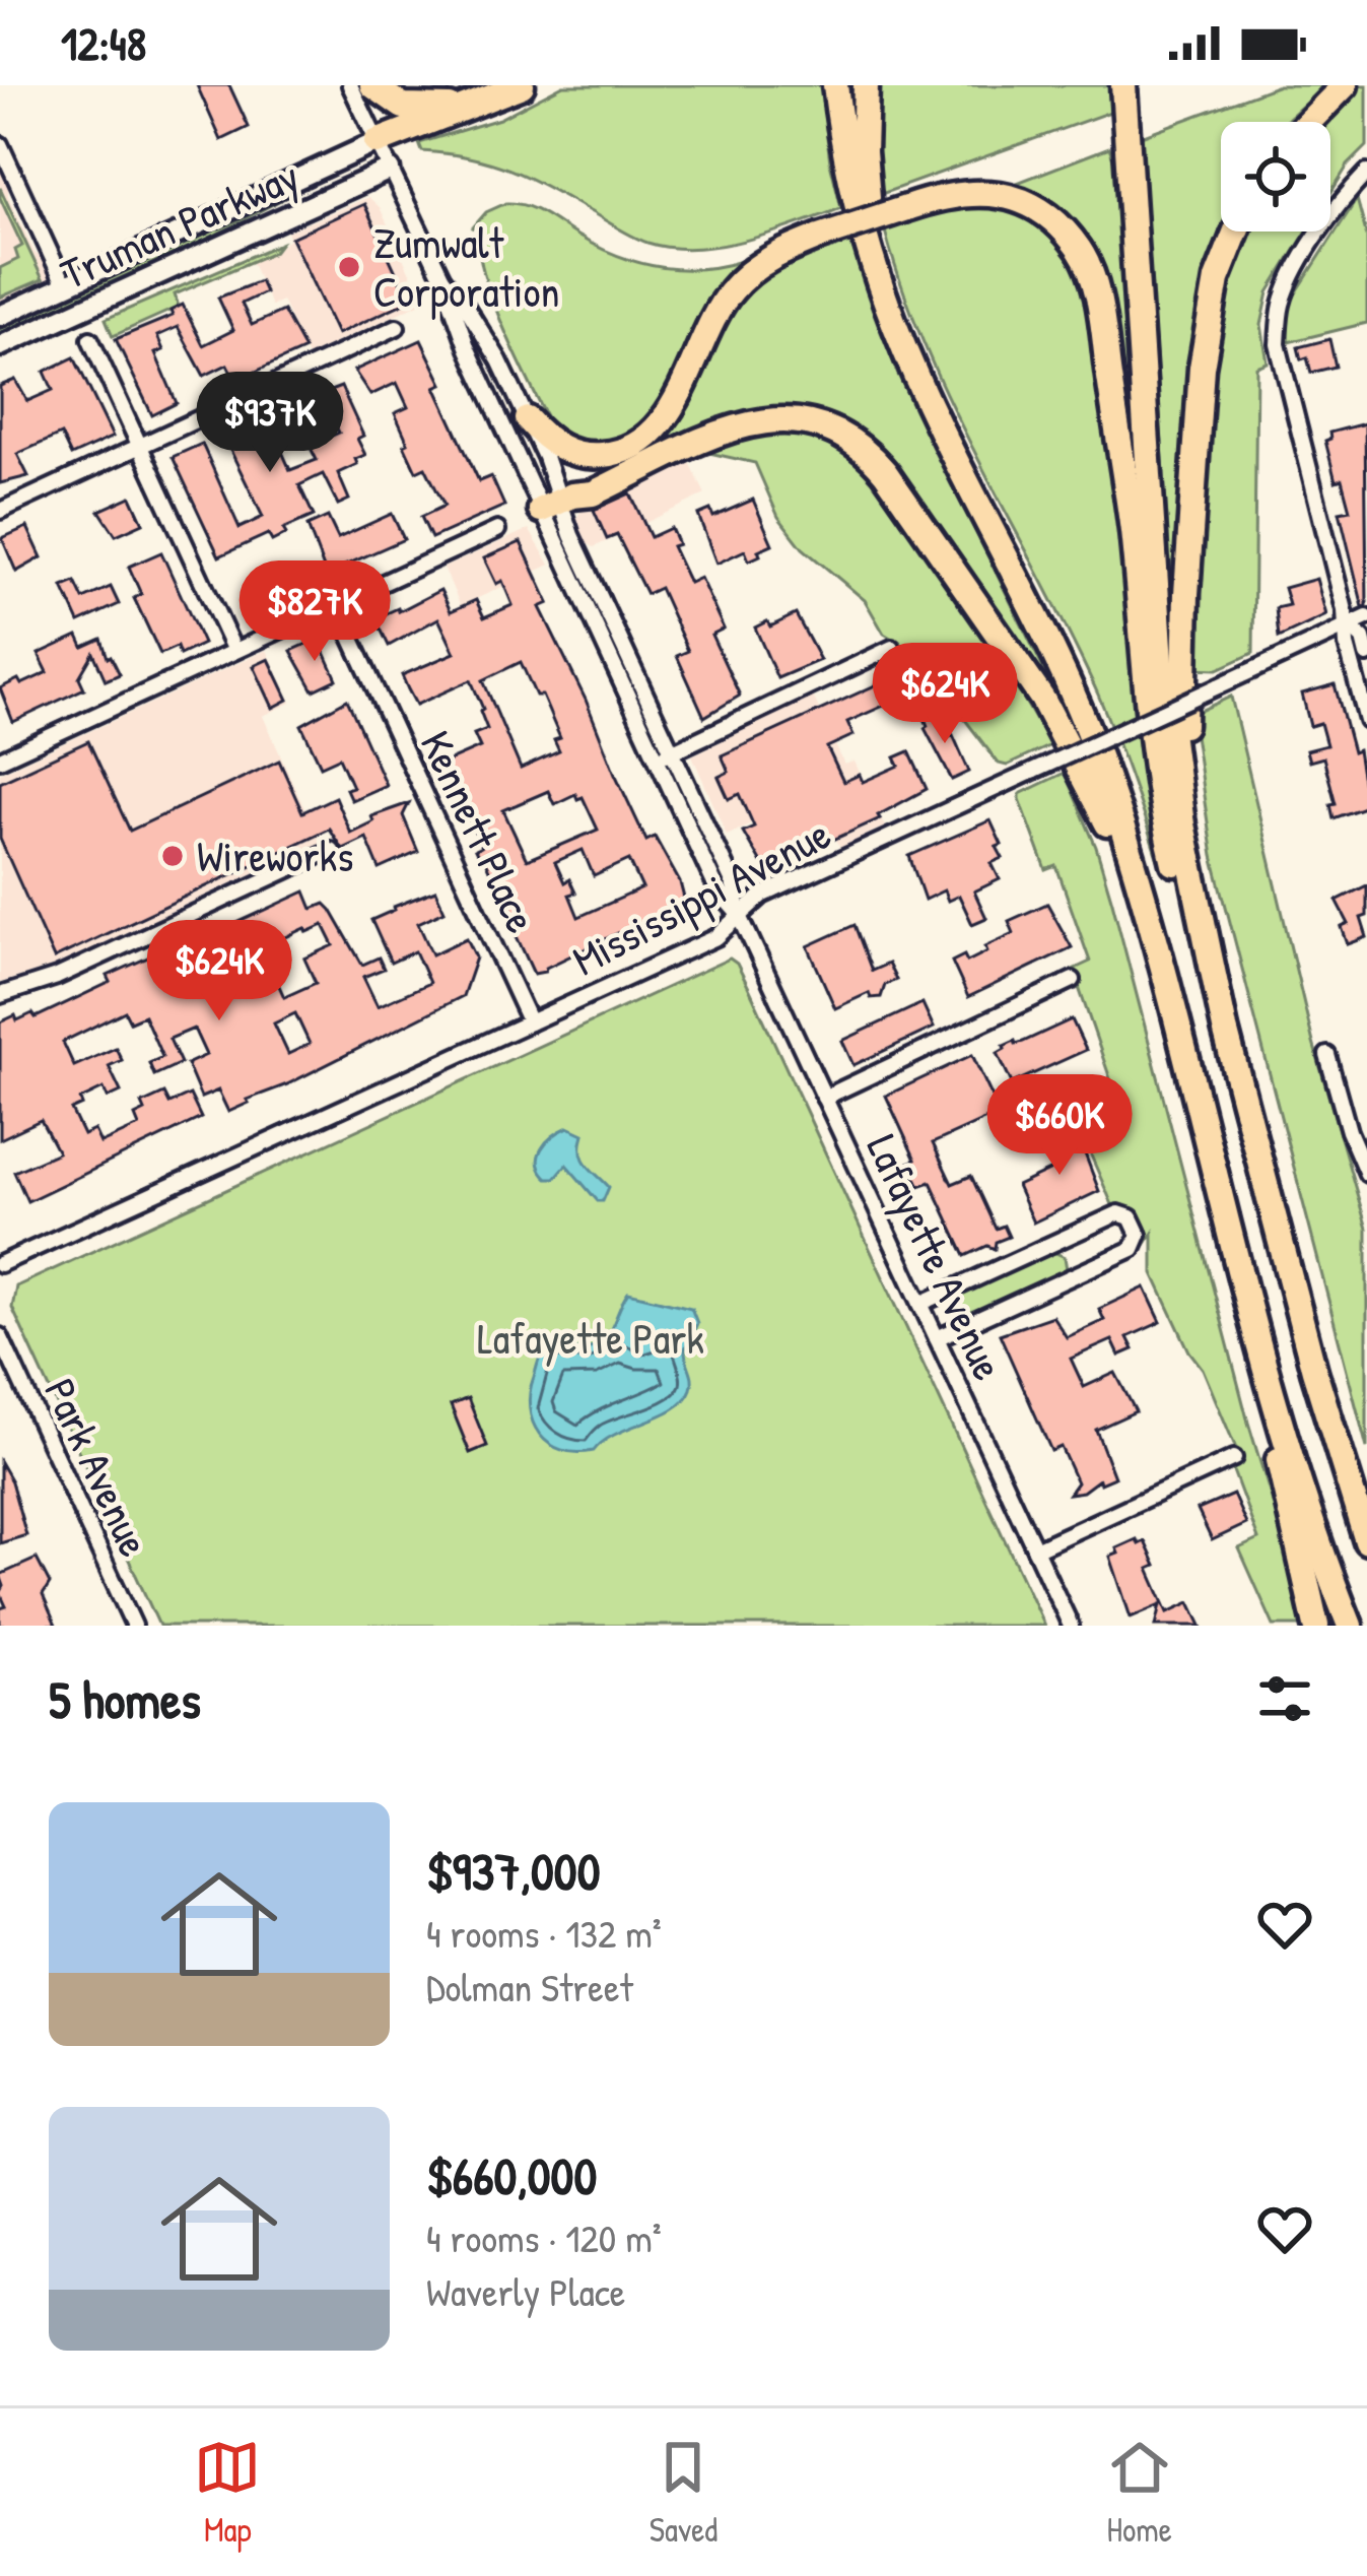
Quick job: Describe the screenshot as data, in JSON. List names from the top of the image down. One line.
{"streets":{"main road":["Truman Parkway"],"street":["Kennett Place","Mississippi Avenue","Lafayette Avenue","Park Avenue"]},"crossings":[["Truman Parkway","Lafayette Avenue"],["Kennett Place","Mississippi Avenue"],["Mississippi Avenue","Lafayette Avenue"]],"parks":["Lafayette Park"],"places":["Zumwalt Corporation","Wireworks"],"page":{"status":"12:48","price":["$937K","$827K","$624K","$624K","$660K"],"heading":"5 homes","list":[{"name":"$937,000","note":"4 rooms · 132 m² · Dolman Street"},{"name":"$660,000","note":"4 rooms · 120 m² · Waverly Place"}],"tabs":["Map","Saved","Home"]}}
